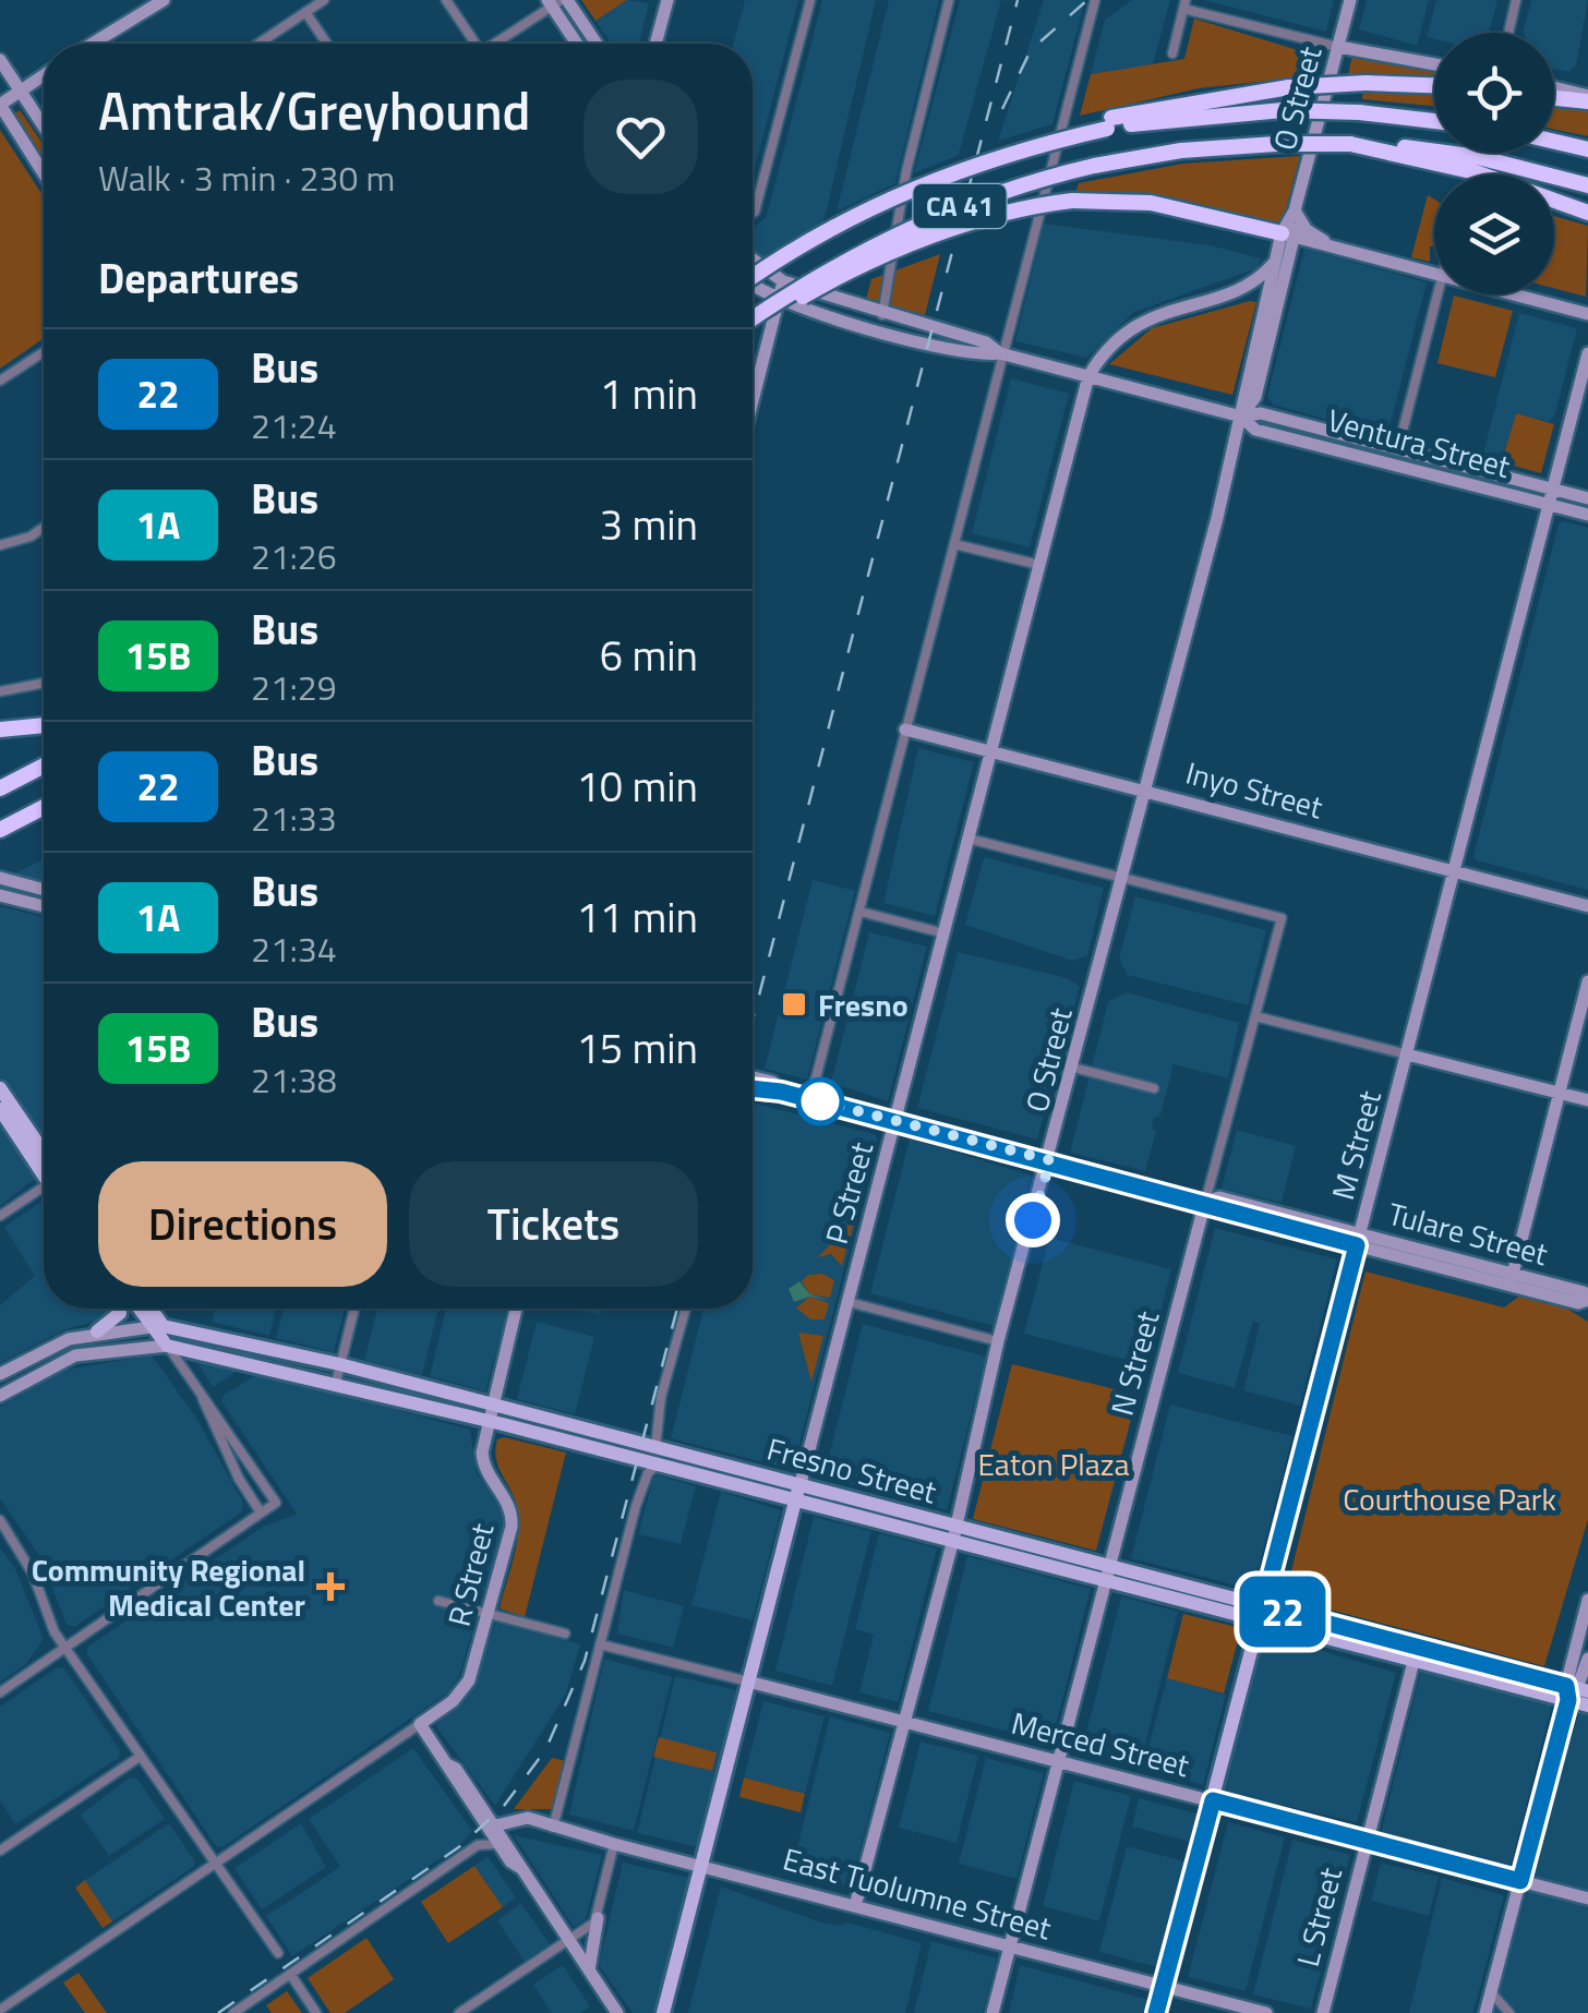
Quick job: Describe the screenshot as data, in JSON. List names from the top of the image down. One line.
{"streets":{"highway":["CA 41"],"main road":["O Street","Ventura Street","Inyo Street","M Street","P Street","Tulare Street","N Street","Fresno Street","R Street","Merced Street","East Tuolumne Street","L Street"]},"crossings":[["O Street","Ventura Street"],["O Street","Inyo Street"],["O Street","P Street"],["O Street","Tulare Street"],["O Street","N Street"],["O Street","Fresno Street"],["O Street","Merced Street"],["O Street","East Tuolumne Street"],["Ventura Street","M Street"],["Ventura Street","P Street"],["Inyo Street","M Street"],["Inyo Street","P Street"],["M Street","Tulare Street"],["M Street","Fresno Street"],["M Street","Merced Street"],["M Street","East Tuolumne Street"],["P Street","Tulare Street"],["P Street","Fresno Street"],["P Street","Merced Street"],["P Street","East Tuolumne Street"],["Tulare Street","N Street"],["N Street","Fresno Street"],["N Street","Merced Street"],["N Street","East Tuolumne Street"],["Fresno Street","R Street"],["Fresno Street","L Street"],["Merced Street","L Street"]],"parks":["Eaton Plaza","Courthouse Park"],"places":{"transit":["Fresno"],"health":["Community Regional Medical Center"]},"lines":["bus line 22"],"page":{"on_map":"22","heading":[["Amtrak/Greyhound","Walk · 3 min · 230 m"],"Departures"],"list":[{"mark":"22","name":"Bus","note":"21:24","value":"1 min"},{"mark":"1A","name":"Bus","note":"21:26","value":"3 min"},{"mark":"15B","name":"Bus","note":"21:29","value":"6 min"},{"mark":"22","name":"Bus","note":"21:33","value":"10 min"},{"mark":"1A","name":"Bus","note":"21:34","value":"11 min"},{"mark":"15B","name":"Bus","note":"21:38","value":"15 min"}],"buttons":["Directions","Tickets"]}}
